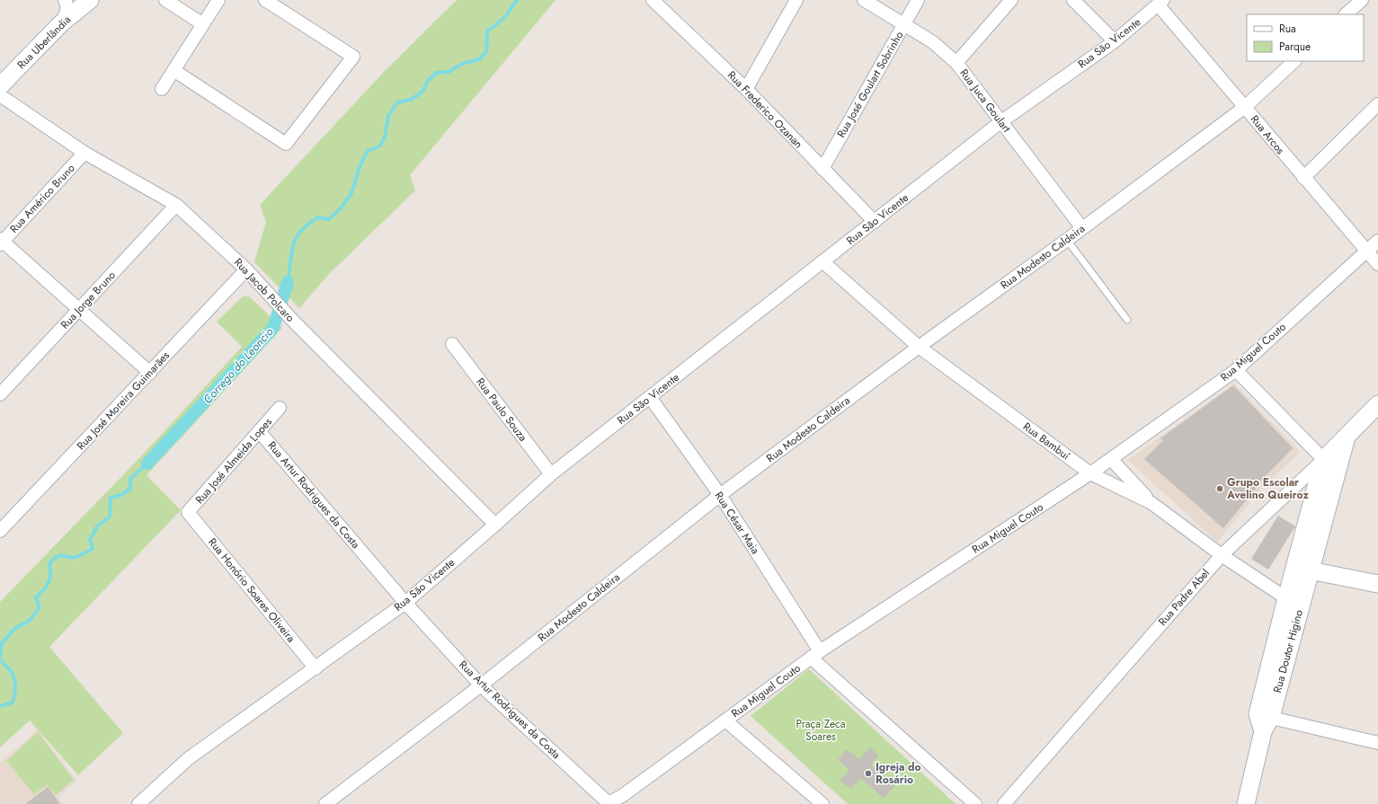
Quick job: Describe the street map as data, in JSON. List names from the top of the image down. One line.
{"streets":{"main road":["Rua Uberlândia","Rua Padre Abel","Rua Doutor Higino"],"street":["Rua São Vicente","Rua José Goulart Sobrinho","Rua Juca Goulart","Rua Frederico Ozanan","Rua Arcos","Rua Américo Bruno","Rua Modesto Caldeira","Rua Jacob Polcaro","Rua Jorge Bruno","Rua Miguel Couto","Rua José Moreira Guimarães","Rua Paulo Souza","Rua Bambuí","Rua José Almeida Lopes","Rua Artur Rodrigues da Costa","Rua César Maia","Rua Honório Soares Oliveira"]},"crossings":[["Rua São Vicente","Rua Juca Goulart"],["Rua São Vicente","Rua Frederico Ozanan"],["Rua São Vicente","Rua Arcos"],["Rua São Vicente","Rua Jacob Polcaro"],["Rua São Vicente","Rua Paulo Souza"],["Rua São Vicente","Rua Bambuí"],["Rua São Vicente","Rua Artur Rodrigues da Costa"],["Rua São Vicente","Rua César Maia"],["Rua São Vicente","Rua Honório Soares Oliveira"],["Rua José Goulart Sobrinho","Rua Juca Goulart"],["Rua José Goulart Sobrinho","Rua Frederico Ozanan"],["Rua Juca Goulart","Rua Modesto Caldeira"],["Rua Arcos","Rua Modesto Caldeira"],["Rua Arcos","Rua Miguel Couto"],["Rua Américo Bruno","Rua Jacob Polcaro"],["Rua Modesto Caldeira","Rua Bambuí"],["Rua Modesto Caldeira","Rua Artur Rodrigues da Costa"],["Rua Modesto Caldeira","Rua César Maia"],["Rua Jacob Polcaro","Rua Jorge Bruno"],["Rua Jacob Polcaro","Rua José Moreira Guimarães"],["Rua Miguel Couto","Rua Bambuí"],["Rua Miguel Couto","Rua Artur Rodrigues da Costa"],["Rua Miguel Couto","Rua César Maia"],["Rua Bambuí","Rua Padre Abel"],["Rua Bambuí","Rua Doutor Higino"],["Rua José Almeida Lopes","Rua Artur Rodrigues da Costa"],["Rua José Almeida Lopes","Rua Honório Soares Oliveira"],["Rua Padre Abel","Rua Doutor Higino"]],"water":["Corrego do Leoncio"],"parks":["Praça Zeca Soares"],"places":["Grupo Escolar Avelino Queiroz","Igreja do Rosário"],"legend":["Rua","Parque"]}
